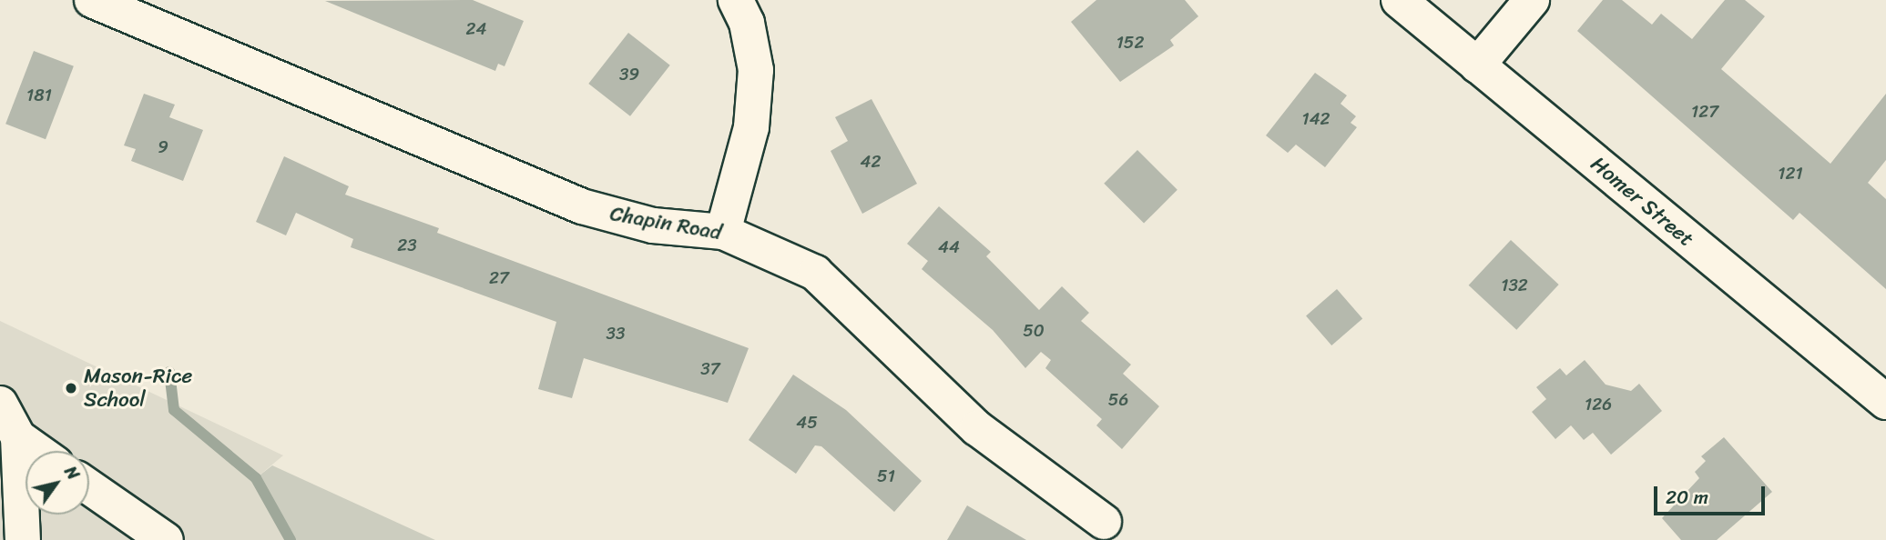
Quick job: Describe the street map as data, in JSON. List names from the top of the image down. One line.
{"streets":{"street":["Homer Street","Chapin Road"]},"places":["Mason-Rice School"],"house_numbers":["24","152","39","181","127","142","9","42","121","23","44","27","132","50","33","37","56","126","45","51"],"scale_bar":"20 m","north":"top right"}
